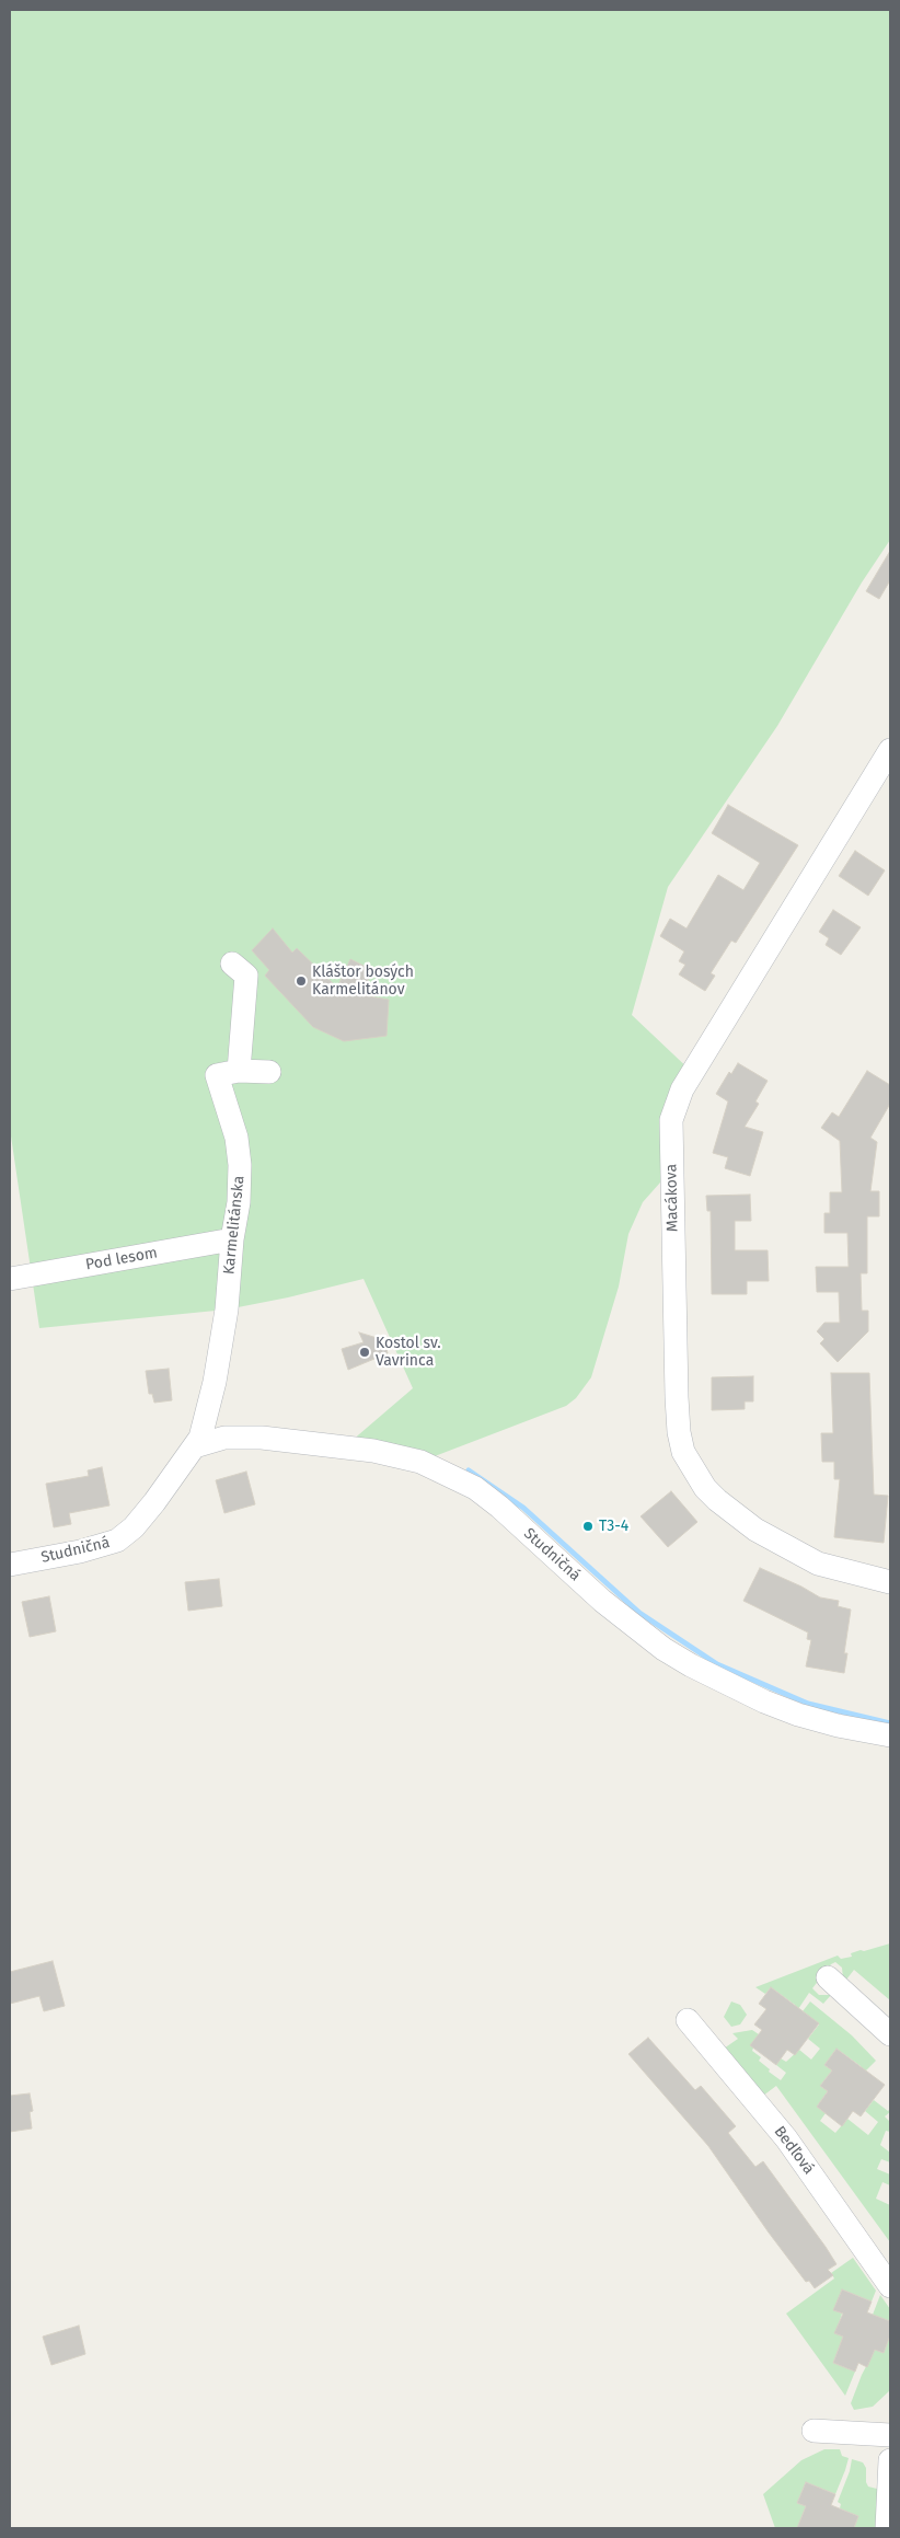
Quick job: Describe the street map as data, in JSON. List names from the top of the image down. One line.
{"streets":{"street":["Macákova","Karmelitánska","Pod lesom","Studničná","Bedľová"]},"crossings":[["Karmelitánska","Pod lesom"],["Karmelitánska","Studničná"]],"places":["Kláštor bosých Karmelitánov","Kostol sv. Vavrinca","T3-4"]}
